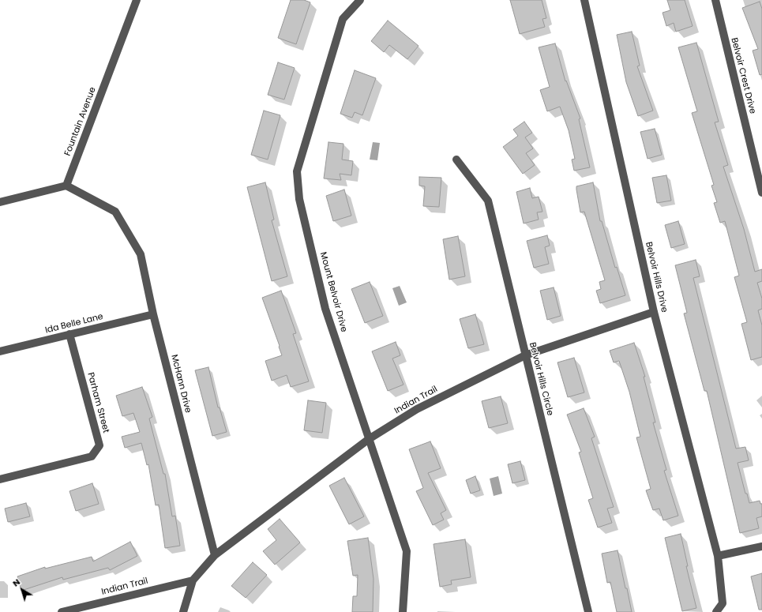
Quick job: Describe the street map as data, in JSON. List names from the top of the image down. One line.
{"streets":{"street":["Belvoir Crest Drive","Fountain Avenue","Belvoir Hills Drive","Mount Belvoir Drive","Ida Belle Lane","Belvoir Hills Circle","McHann Drive","Indian Trail","Parham Street"]},"crossings":[["Fountain Avenue","McHann Drive"],["Belvoir Hills Drive","Indian Trail"],["Mount Belvoir Drive","Indian Trail"],["Ida Belle Lane","McHann Drive"],["Ida Belle Lane","Parham Street"],["Belvoir Hills Circle","Indian Trail"],["McHann Drive","Indian Trail"]],"north":"top left"}
